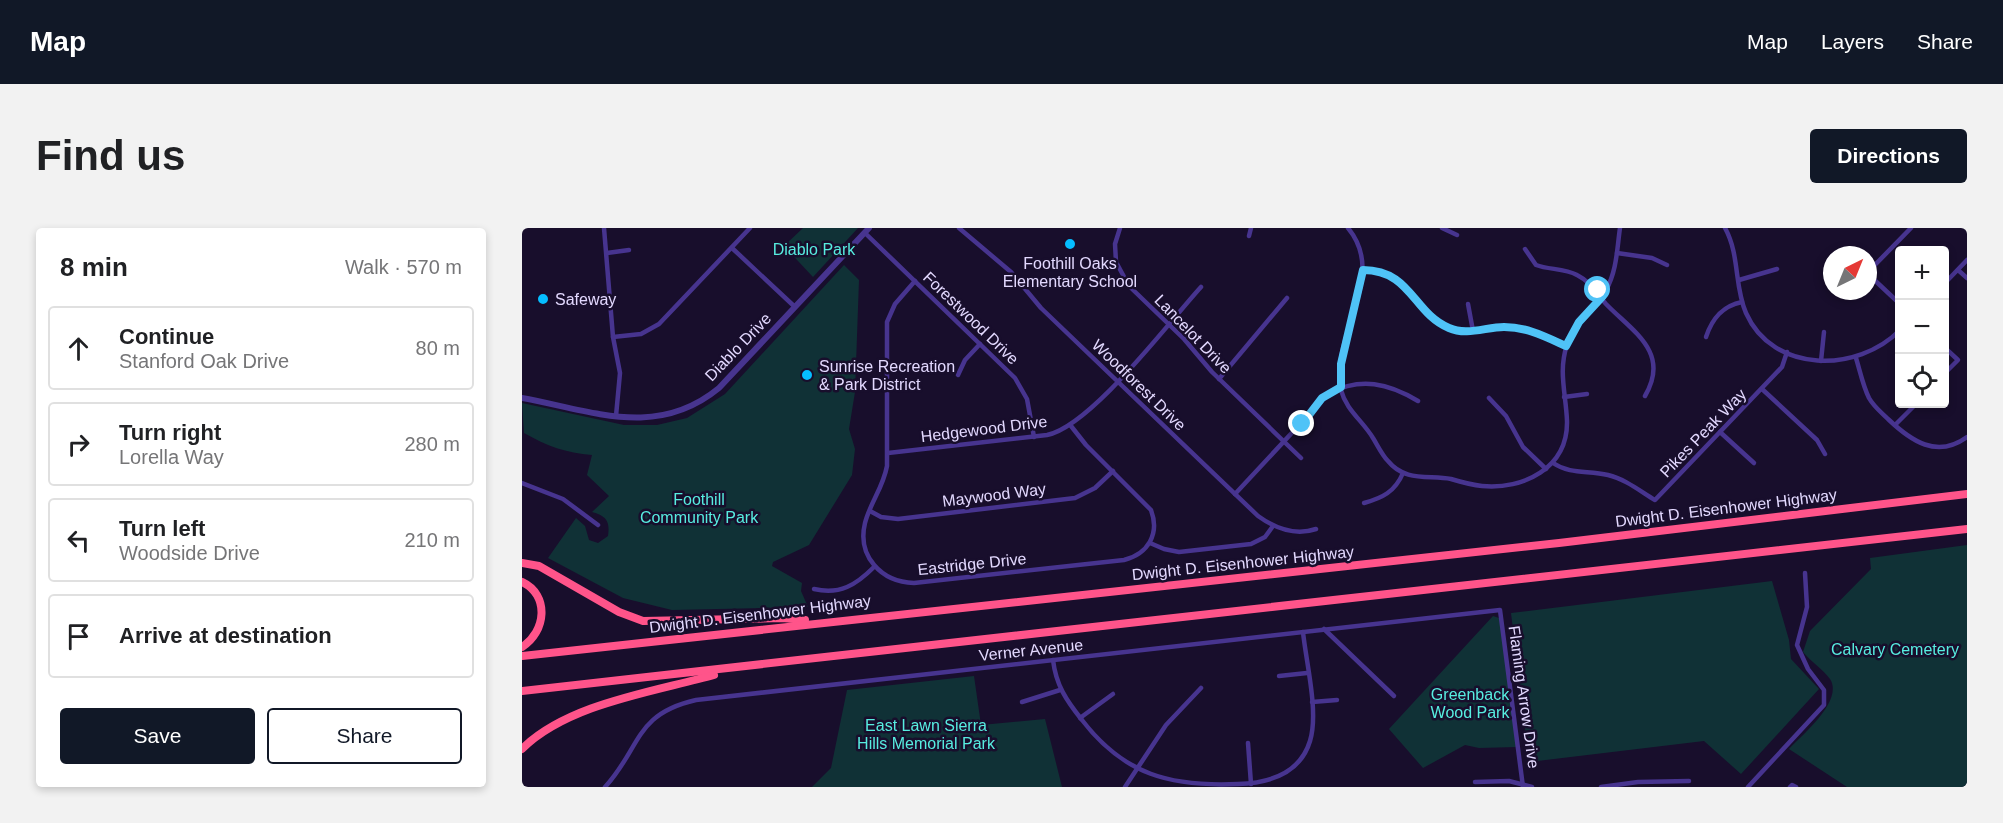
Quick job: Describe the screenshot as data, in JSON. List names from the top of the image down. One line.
{"streets":{"highway":["Dwight D. Eisenhower Highway"],"street":["Forestwood Drive","Lancelot Drive","Diablo Drive","Woodforest Drive","Hedgewood Drive","Pikes Peak Way","Maywood Way","Eastridge Drive","Verner Avenue","Flaming Arrow Drive"]},"crossings":[["Forestwood Drive","Diablo Drive"],["Forestwood Drive","Hedgewood Drive"],["Lancelot Drive","Hedgewood Drive"],["Woodforest Drive","Hedgewood Drive"],["Verner Avenue","Flaming Arrow Drive"]],"parks":["Diablo Park","Foothill Community Park","Calvary Cemetery","Greenback Wood Park","East Lawn Sierra Hills Memorial Park"],"places":["Foothill Oaks Elementary School","Safeway","Sunrise Recreation & Park District"],"north":"top right","page":{"header":"Map","nav":["Map","Layers","Share"],"buttons":["Directions",["Save","Share"]],"title":"Find us","heading":["8 min","Walk · 570 m"],"map_buttons":["+","−"],"list":[["Continue","Stanford Oak Drive","80 m"],["Turn right","Lorella Way","280 m"],["Turn left","Woodside Drive","210 m"],"Arrive at destination"]}}
